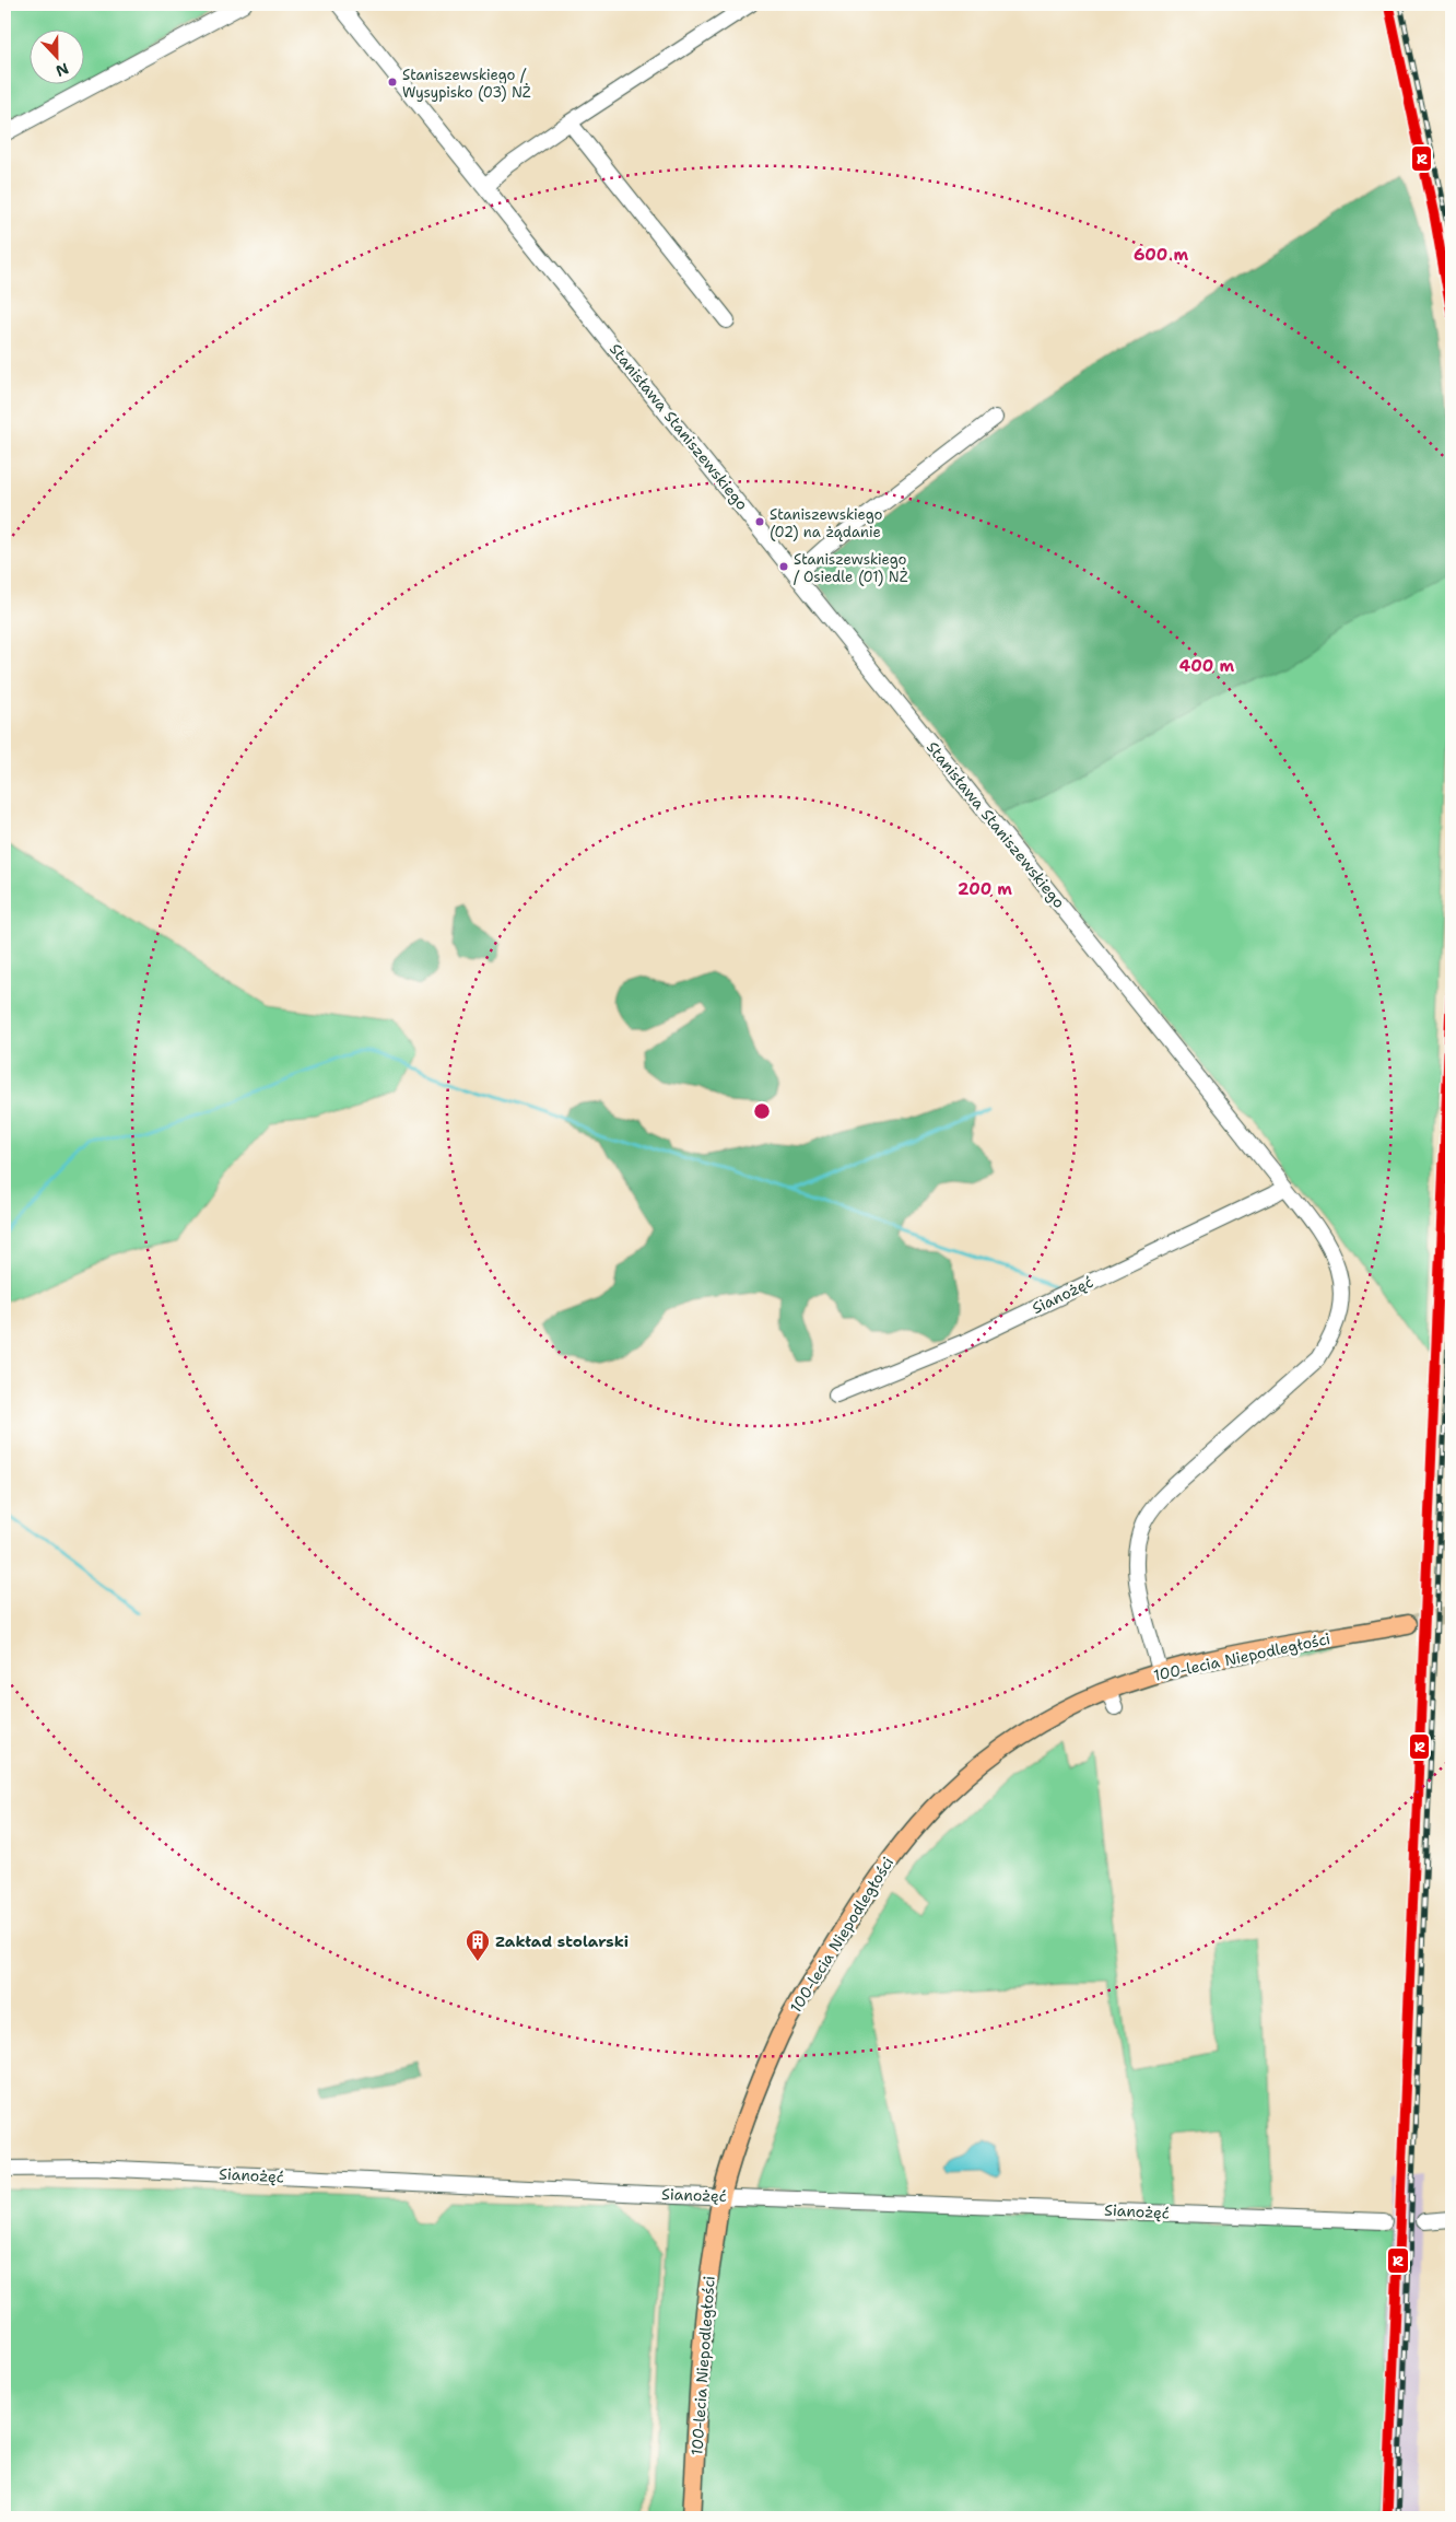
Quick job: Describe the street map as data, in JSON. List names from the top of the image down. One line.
{"streets":{"main road":["100-lecia Niepodległości"],"street":["Stanisława Staniszewskiego","Sianożęć"]},"crossings":[["Stanisława Staniszewskiego","Sianożęć"],["Stanisława Staniszewskiego","100-lecia Niepodległości"],["Sianożęć","100-lecia Niepodległości"]],"places":{"other":["Staniszewskiego / Wysypisko (03) NŻ","Staniszewskiego (02) na żądanie","Staniszewskiego / Osiedle (01) NŻ"],"building":["Zakład stolarski"]},"lines":["transit line R"],"north":"bottom","rings":["600 m","400 m","200 m"]}
